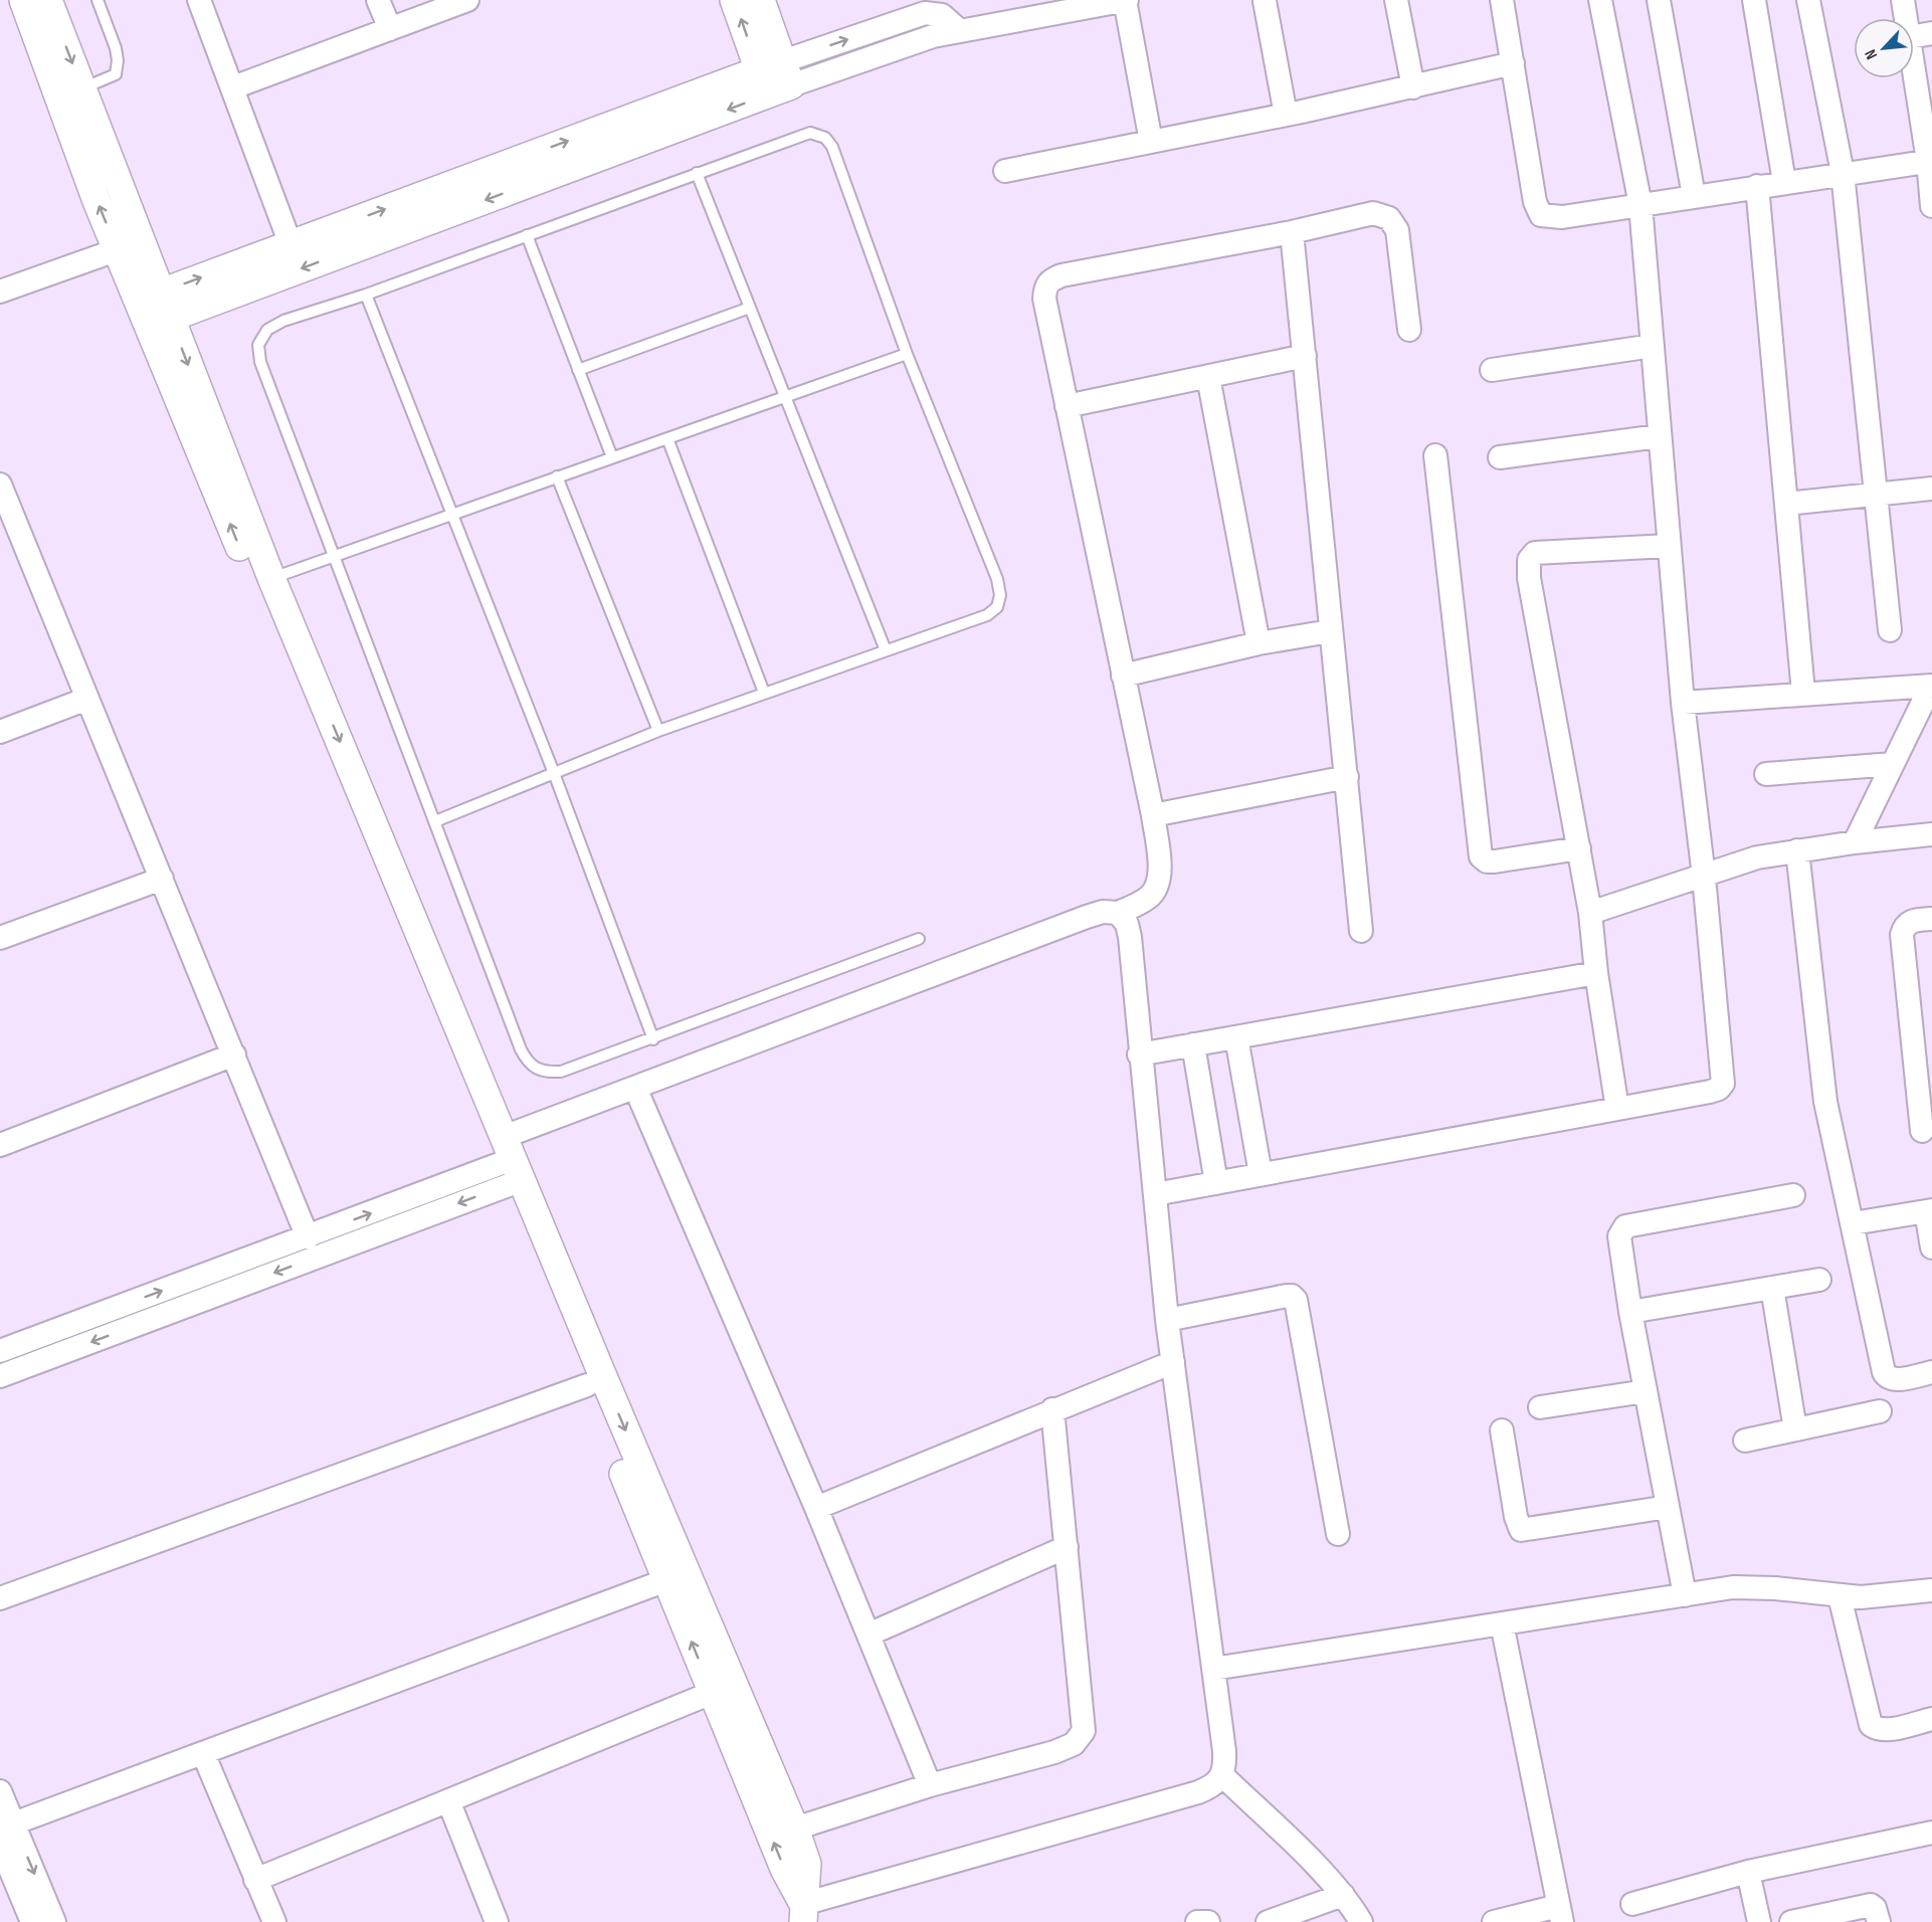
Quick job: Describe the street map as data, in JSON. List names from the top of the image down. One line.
{"north":"bottom left"}
